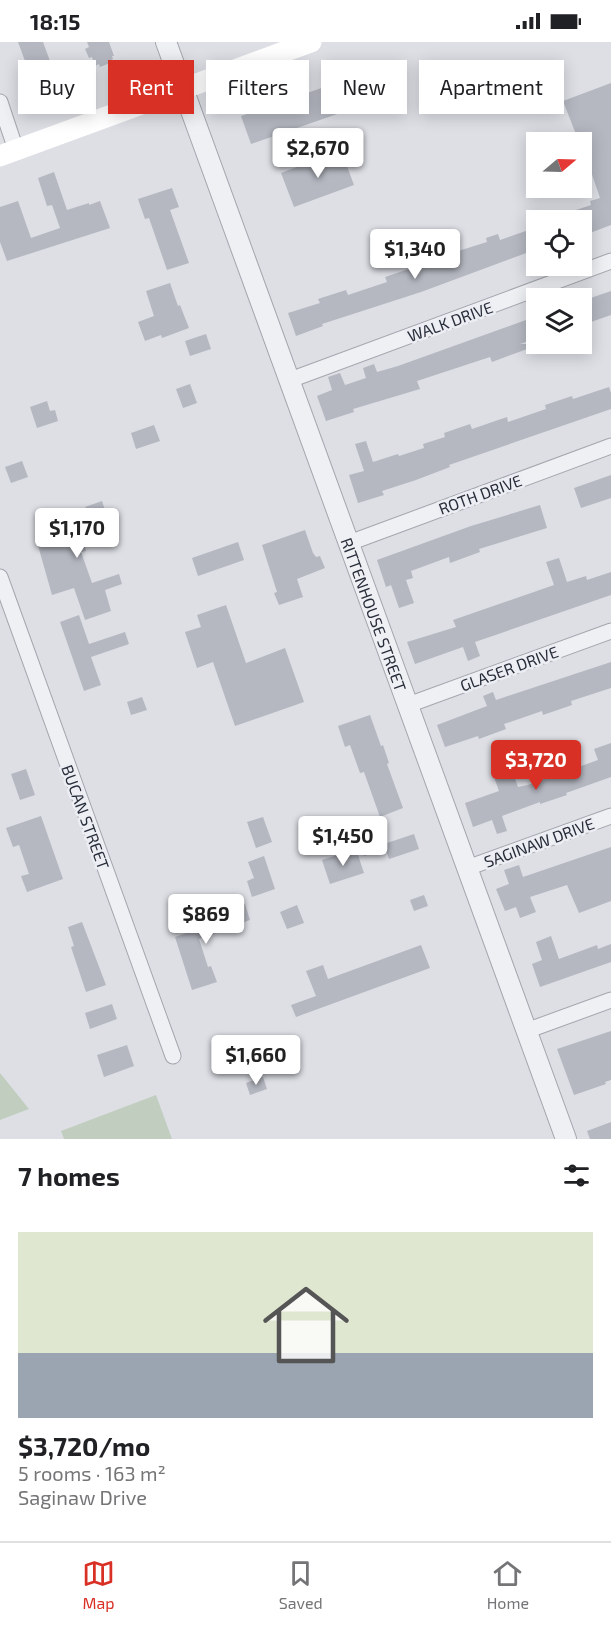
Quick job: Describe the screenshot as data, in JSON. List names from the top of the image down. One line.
{"streets":{"street":["WALK DRIVE","ROTH DRIVE","RITTENHOUSE STREET","GLASER DRIVE","BUCAN STREET","SAGINAW DRIVE"]},"crossings":[["WALK DRIVE","RITTENHOUSE STREET"],["ROTH DRIVE","RITTENHOUSE STREET"],["RITTENHOUSE STREET","GLASER DRIVE"],["RITTENHOUSE STREET","SAGINAW DRIVE"]],"north":"right","page":{"status":"18:15","chip":["Buy","Rent","Filters","New","Apartment"],"price":["$2,670","$1,340","$1,170","$3,720","$1,450","$869","$1,660"],"heading":"7 homes","list":[{"name":"$3,720/mo","note":"5 rooms · 163 m² · Saginaw Drive"}],"tabs":["Map","Saved","Home"]}}
